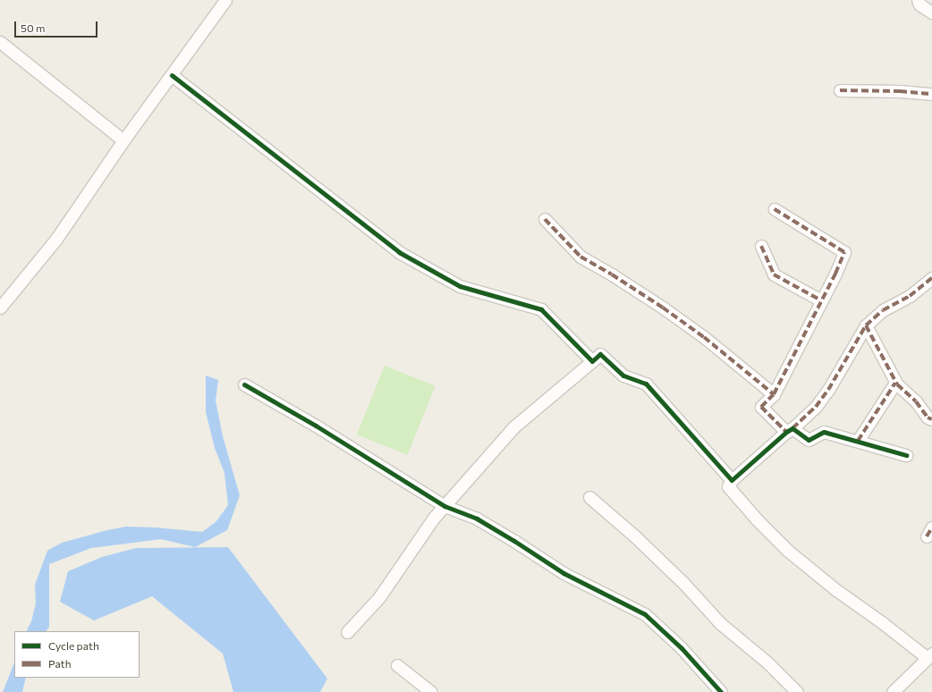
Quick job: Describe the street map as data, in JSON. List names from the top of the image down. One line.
{"legend":["Cycle path","Path"],"scale_bar":"50 m"}
